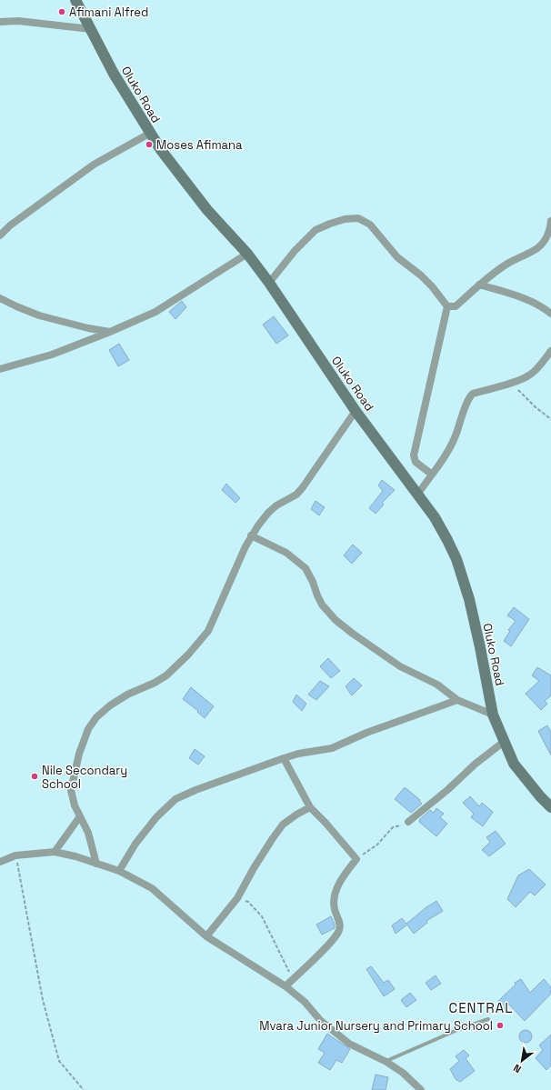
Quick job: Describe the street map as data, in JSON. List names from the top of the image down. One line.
{"streets":{"main road":["Oluko Road"]},"districts":["CENTRAL"],"places":["Afimani Alfred","Moses Afimana","Nile Secondary School","Mvara Junior Nursery and Primary School"],"north":"bottom left"}
